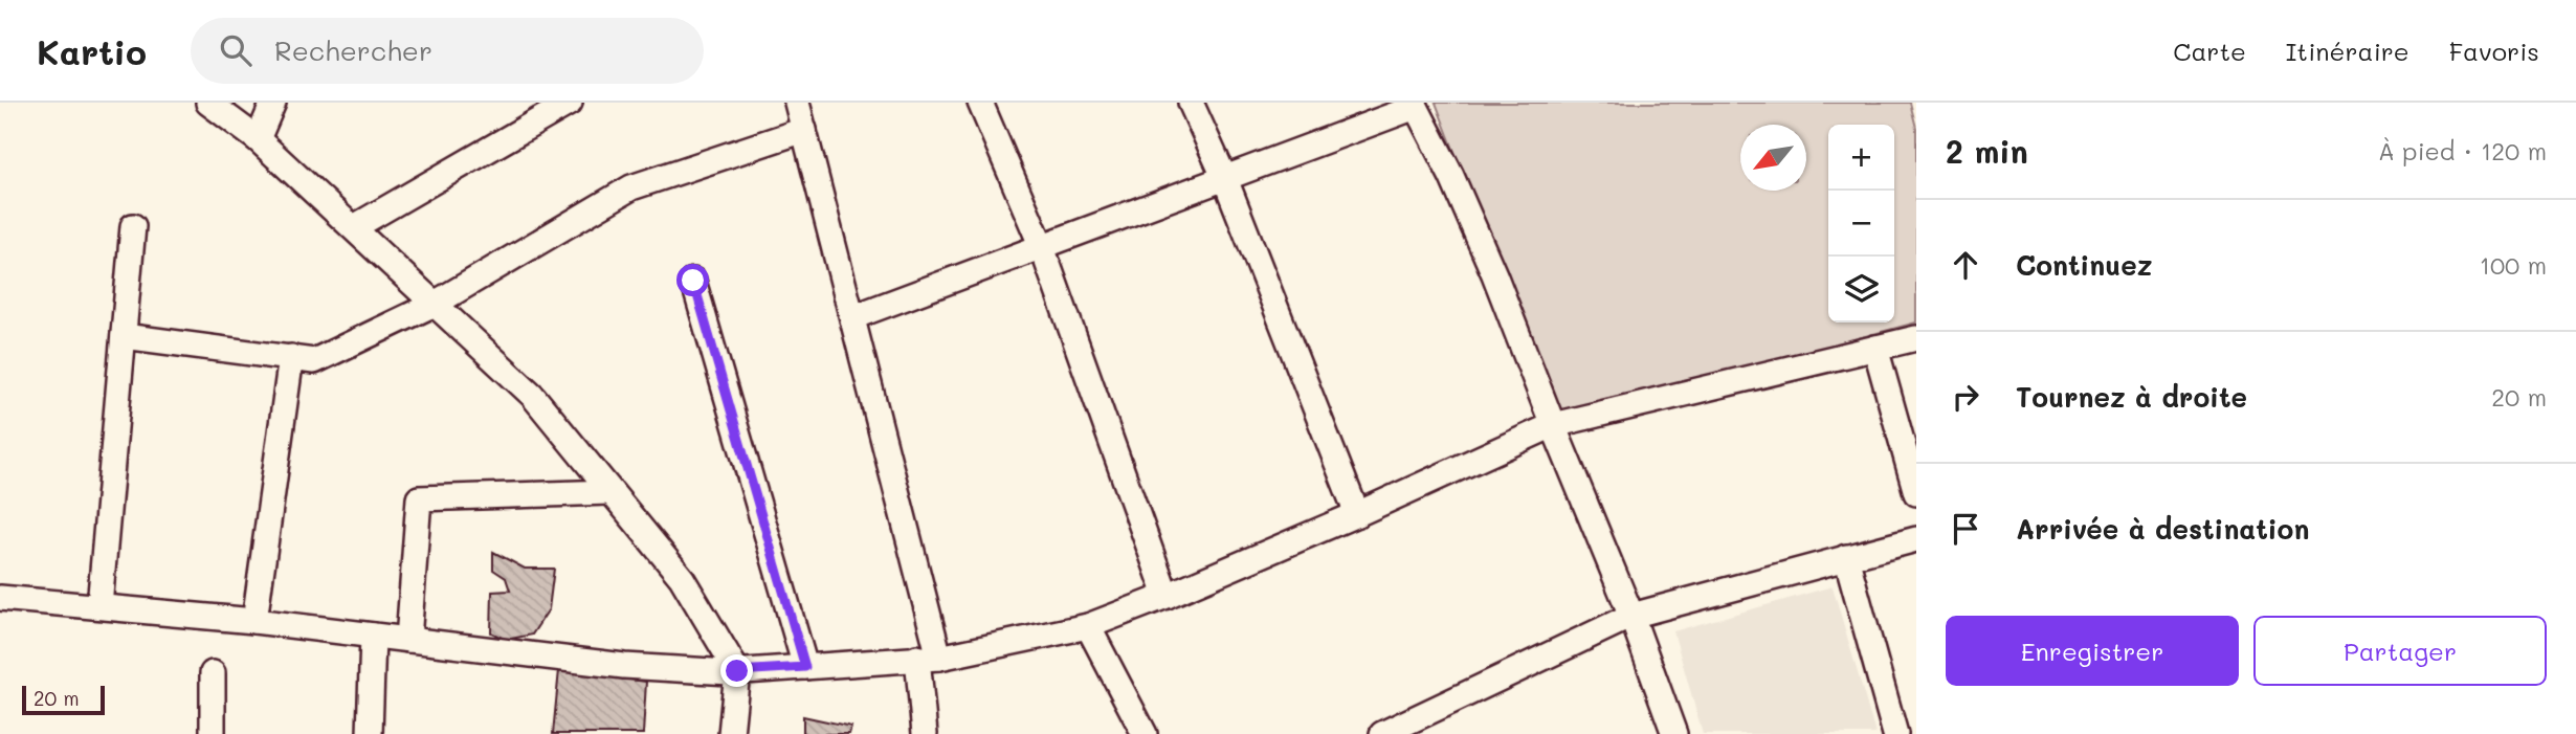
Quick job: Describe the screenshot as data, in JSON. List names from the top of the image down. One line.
{"scale_bar":"20 m","north":"bottom left","page":{"header":"Kartio","search":"Rechercher","nav":["Carte","Itinéraire","Favoris"],"heading":["2 min","À pied · 120 m"],"map_buttons":["+","−"],"list":[["Continuez","100 m"],["Tournez à droite","20 m"],"Arrivée à destination"],"buttons":["Enregistrer","Partager"],"scale":"20 m"}}
